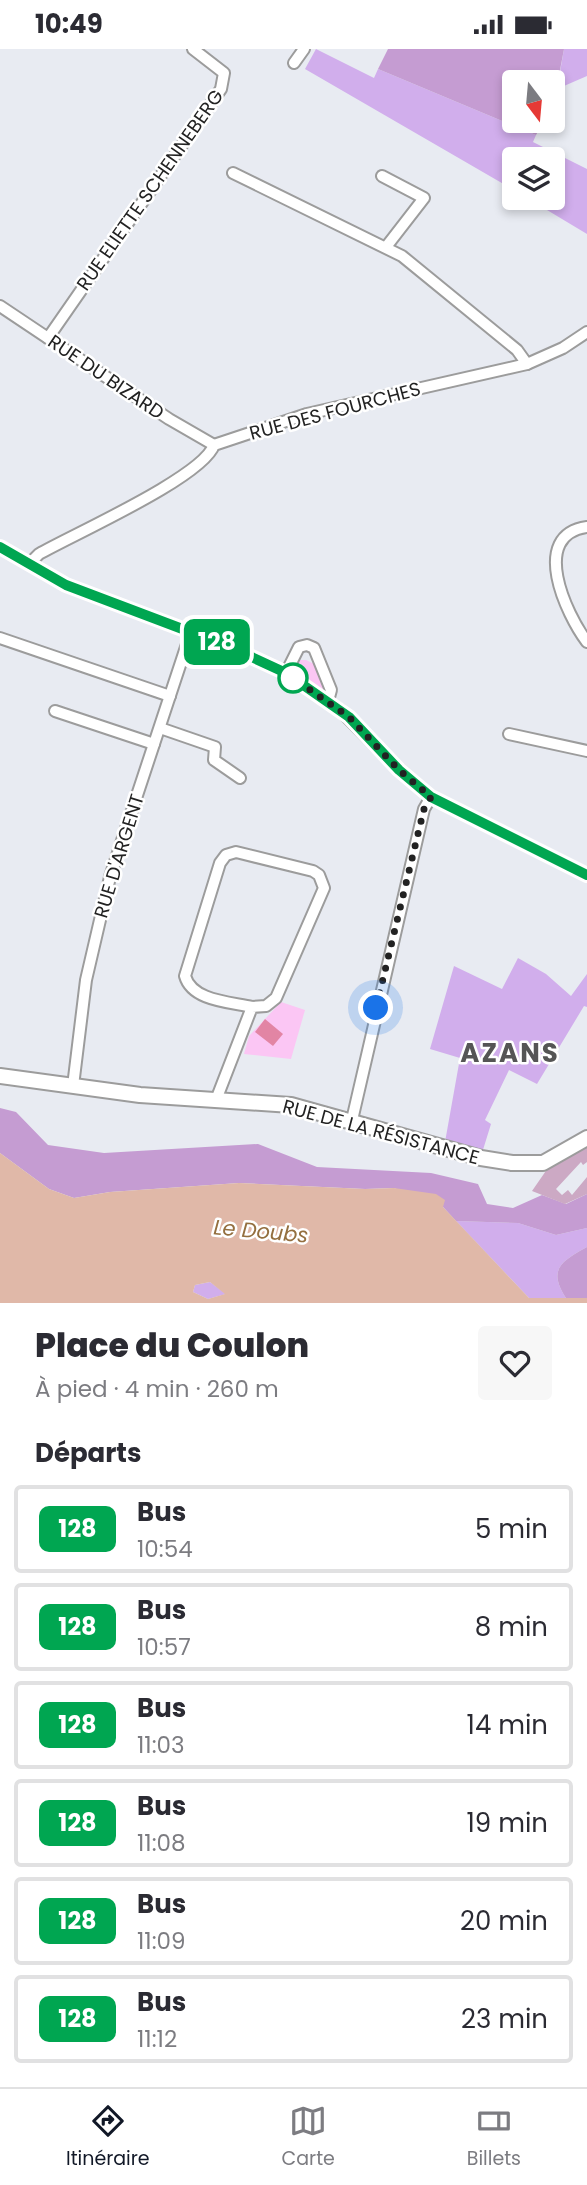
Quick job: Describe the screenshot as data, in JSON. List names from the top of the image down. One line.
{"streets":{"street":["RUE ELIETTE SCHENNEBERG","RUE DU BIZARD","RUE DES FOURCHES","RUE D'ARGENT","RUE DE LA RÉSISTANCE"]},"crossings":[["RUE ELIETTE SCHENNEBERG","RUE DU BIZARD"],["RUE DU BIZARD","RUE DES FOURCHES"],["RUE D'ARGENT","RUE DE LA RÉSISTANCE"]],"districts":["AZANS"],"water":["Le Doubs"],"lines":["bus line 128"],"north":"bottom","page":{"status":"10:49","on_map":"128","heading":[["Place du Coulon","À pied · 4 min · 260 m"],"Départs"],"list":[{"mark":"128","name":"Bus","note":"10:54","value":"5 min"},{"mark":"128","name":"Bus","note":"10:57","value":"8 min"},{"mark":"128","name":"Bus","note":"11:03","value":"14 min"},{"mark":"128","name":"Bus","note":"11:08","value":"19 min"},{"mark":"128","name":"Bus","note":"11:09","value":"20 min"},{"mark":"128","name":"Bus","note":"11:12","value":"23 min"}],"tabs":["Itinéraire","Carte","Billets"]}}
